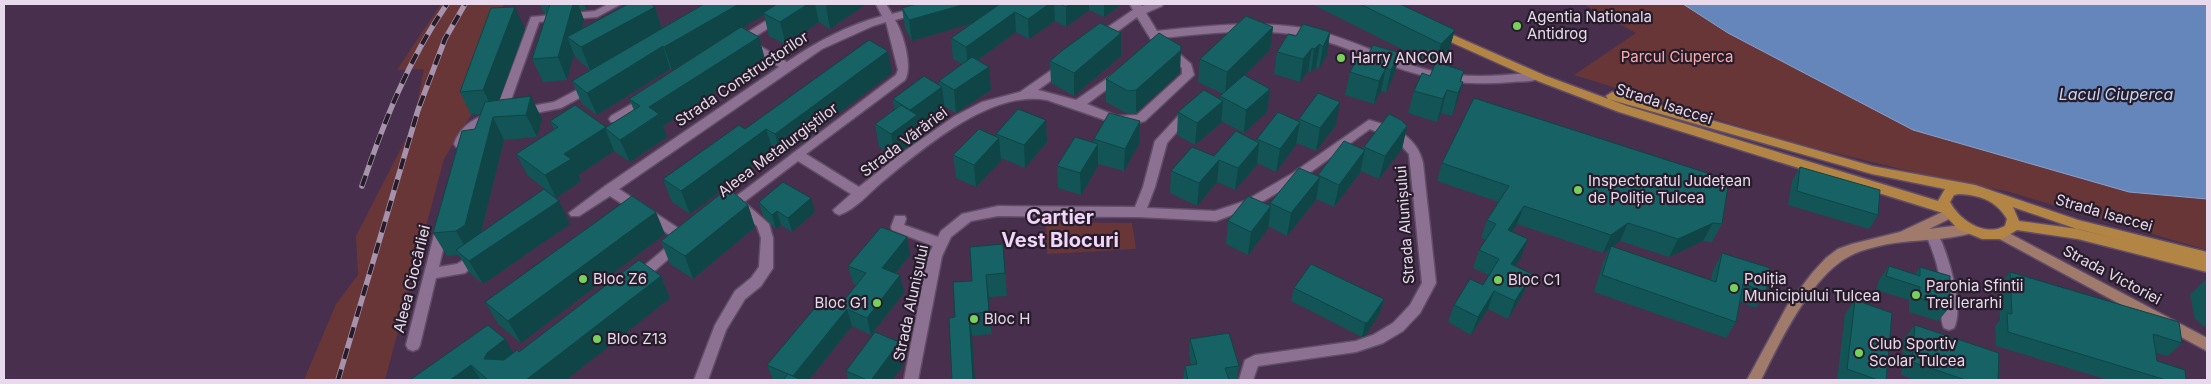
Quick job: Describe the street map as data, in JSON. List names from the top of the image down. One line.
{"streets":{"main road":["Strada Isaccei","Strada Victoriei"],"street":["Strada Constructorilor","Strada Vărăriei","Aleea Metalurgiștilor","Strada Alunișului","Aleea Ciocârliei"]},"crossings":[["Strada Constructorilor","Aleea Metalurgiștilor"],["Strada Isaccei","Strada Victoriei"]],"districts":["Cartier Vest Blocuri"],"water":["Lacul Ciuperca"],"parks":["Parcul Ciuperca"],"places":["Agentia Nationala Antidrog","Harry ANCOM","Inspectoratul Județean de Poliție Tulcea","Bloc Z6","Bloc C1","Poliția Municipiului Tulcea","Parohia Sfintii Trei Ierarhi","Bloc G1","Bloc H","Bloc Z13","Club Sportiv Scolar Tulcea"]}
